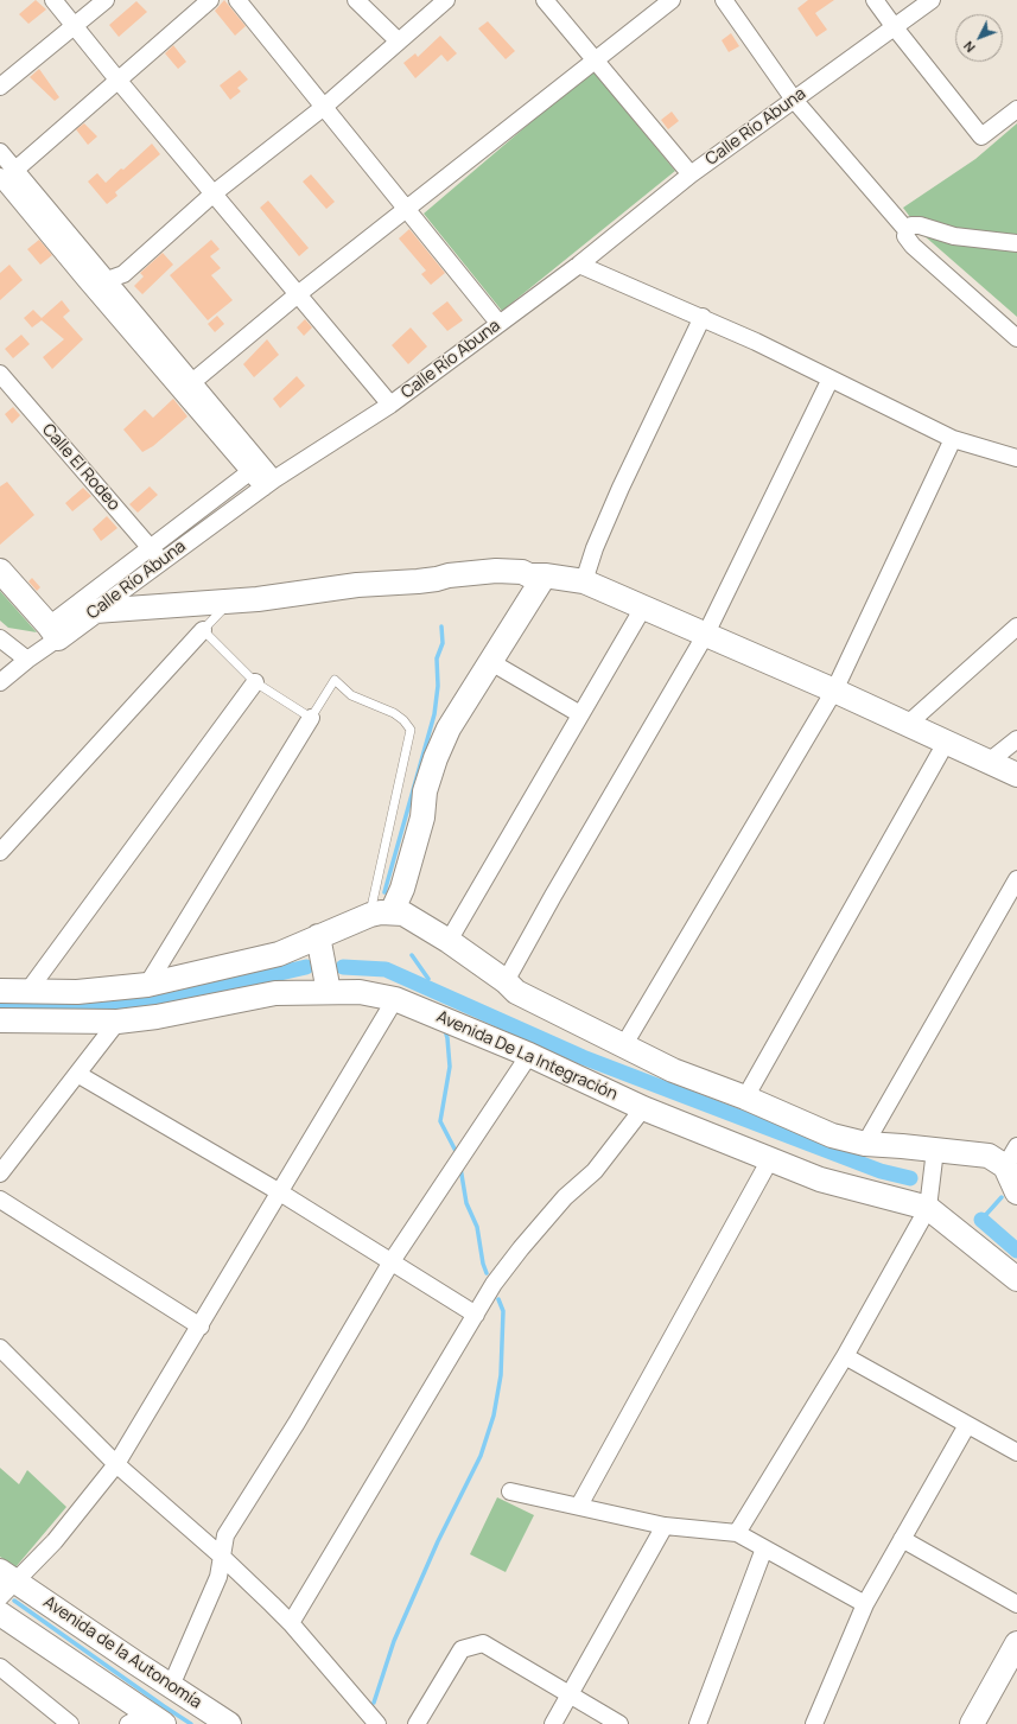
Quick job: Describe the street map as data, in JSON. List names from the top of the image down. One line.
{"streets":{"main road":["Calle Río Abuna","Avenida De La Integración","Avenida de la Autonomía"],"street":["Calle El Rodeo"]},"crossings":[["Calle Río Abuna","Calle El Rodeo"]],"north":"bottom left"}
